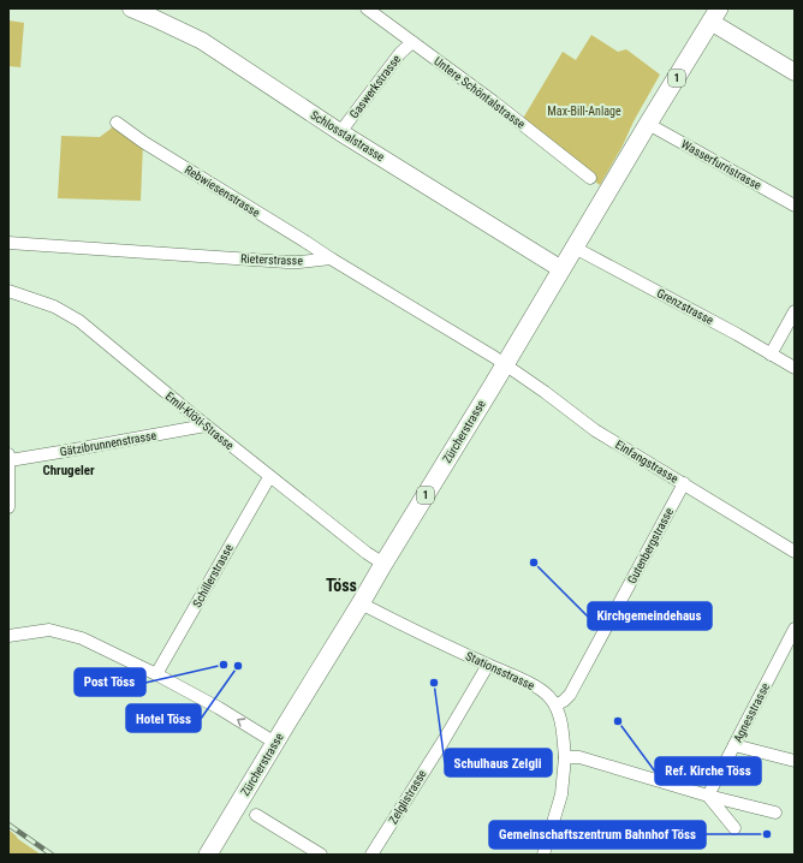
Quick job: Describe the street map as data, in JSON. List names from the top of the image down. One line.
{"streets":{"main road":["1","Schlosstalstrasse","Zürcherstrasse"],"street":["Gaswerkstrasse","Untere Schöntalstrasse","Wasserfurristrasse","Rebwiesenstrasse","Rieterstrasse","Grenzstrasse","Emil-Klöti-Strasse","Gätzibrunnenstrasse","Einfangstrasse","Gutenbergstrasse","Schillerstrasse","Stationsstrasse","Agnesstrasse","Zelglistrasse"]},"crossings":[["Gaswerkstrasse","Untere Schöntalstrasse"],["Gaswerkstrasse","Schlosstalstrasse"],["Schlosstalstrasse","Zürcherstrasse"],["Wasserfurristrasse","Zürcherstrasse"],["Rebwiesenstrasse","Rieterstrasse"],["Grenzstrasse","Zürcherstrasse"],["Emil-Klöti-Strasse","Zürcherstrasse"],["Emil-Klöti-Strasse","Gätzibrunnenstrasse"],["Emil-Klöti-Strasse","Schillerstrasse"],["Zürcherstrasse","Einfangstrasse"],["Zürcherstrasse","Stationsstrasse"],["Einfangstrasse","Gutenbergstrasse"],["Gutenbergstrasse","Stationsstrasse"],["Stationsstrasse","Zelglistrasse"]],"districts":["Chrugeler","Töss"],"parks":["Max-Bill-Anlage"],"places":["Kirchgemeindehaus","Post Töss","Hotel Töss","Schulhaus Zelgli","Ref. Kirche Töss","Gemeinschaftszentrum Bahnhof Töss"]}
